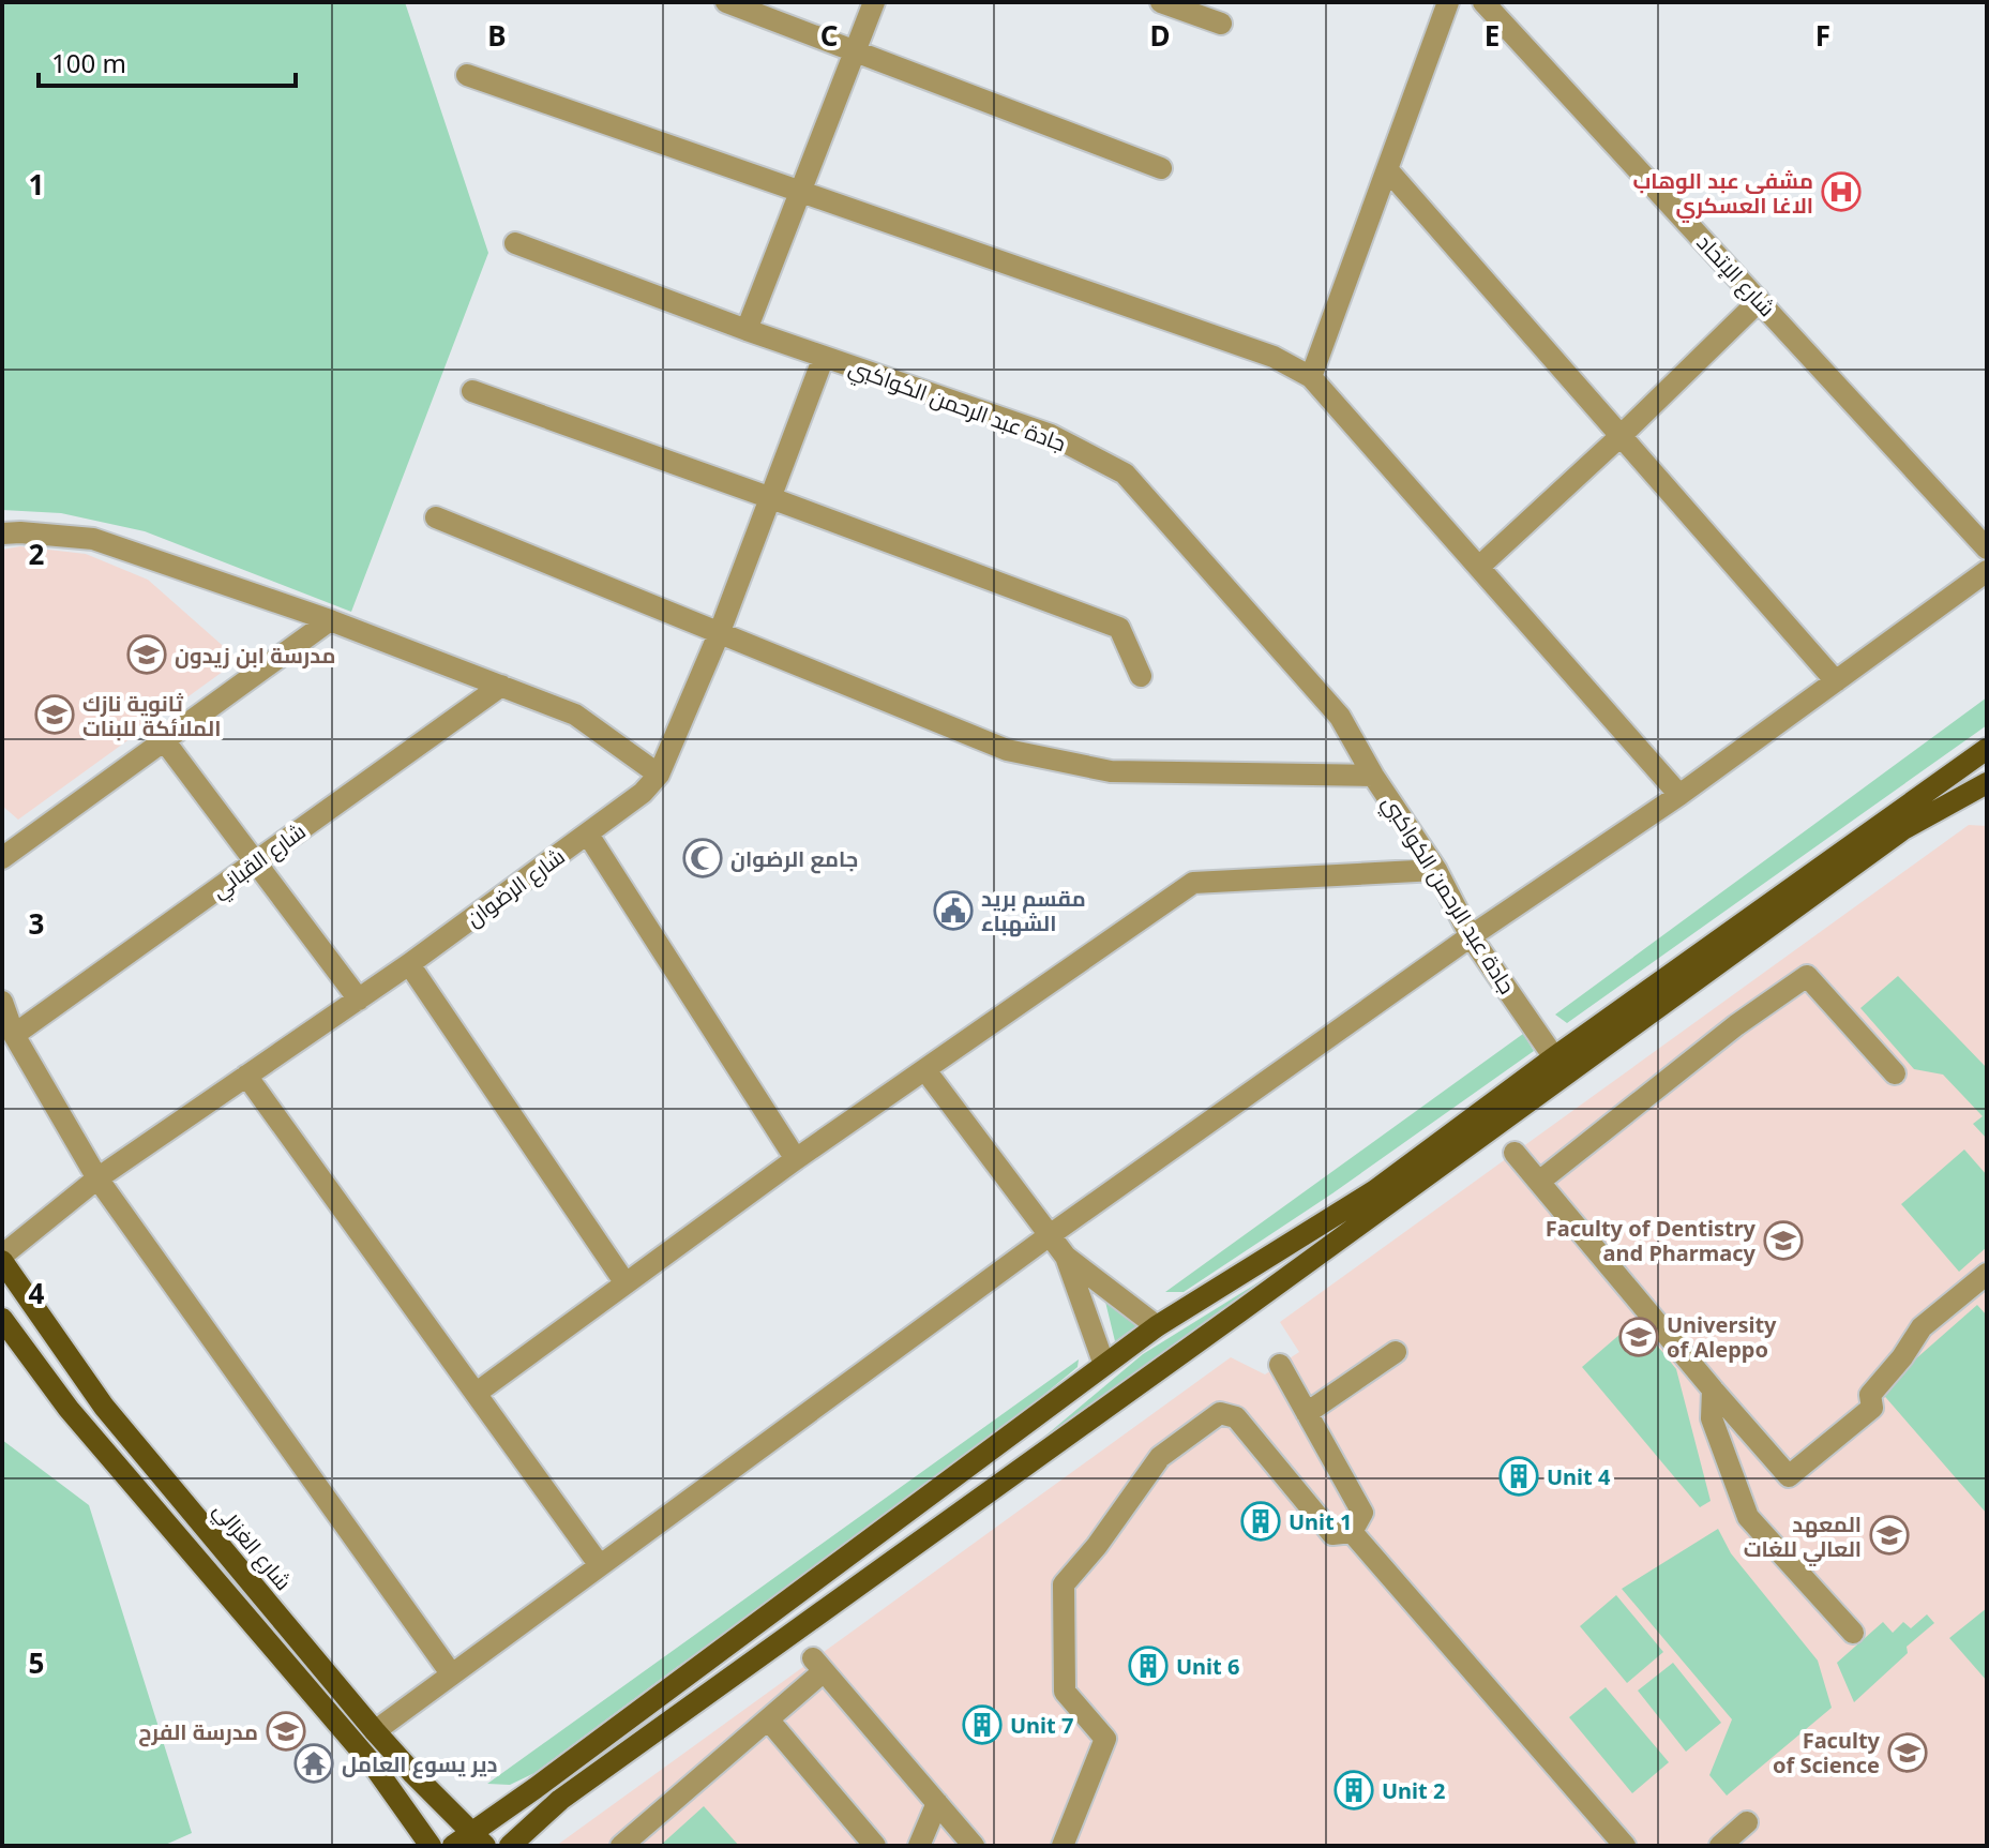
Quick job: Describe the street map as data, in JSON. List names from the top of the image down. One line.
{"streets":{"main road":["شارع الغزالي"],"street":["شارع الإتحاد","جادة عبد الرحمن الكواكبي","شارع القباني","شارع الرضوان"]},"crossings":[["جادة عبد الرحمن الكواكبي","شارع الرضوان"],["شارع الرضوان","شارع الغزالي"]],"places":{"hospital":["مشفى عبد الوهاب الاغا العسكري"],"school or university":["مدرسة ابن زيدون","ثانوية نازك الملائكة للبنات","Faculty of Dentistry and Pharmacy","University of Aleppo","المعهد العالي للغات","مدرسة الفرح","Faculty of Science"],"mosque":["جامع الرضوان"],"public building":["مقسم بريد الشهباء"],"building":["Unit 4","Unit 1","Unit 6","Unit 7","Unit 2"],"temple":["دير يسوع العامل"]},"scale_bar":"100 m","grid":{"columns":["B","C","D","E","F"],"rows":["1","2","3","4","5"]}}
